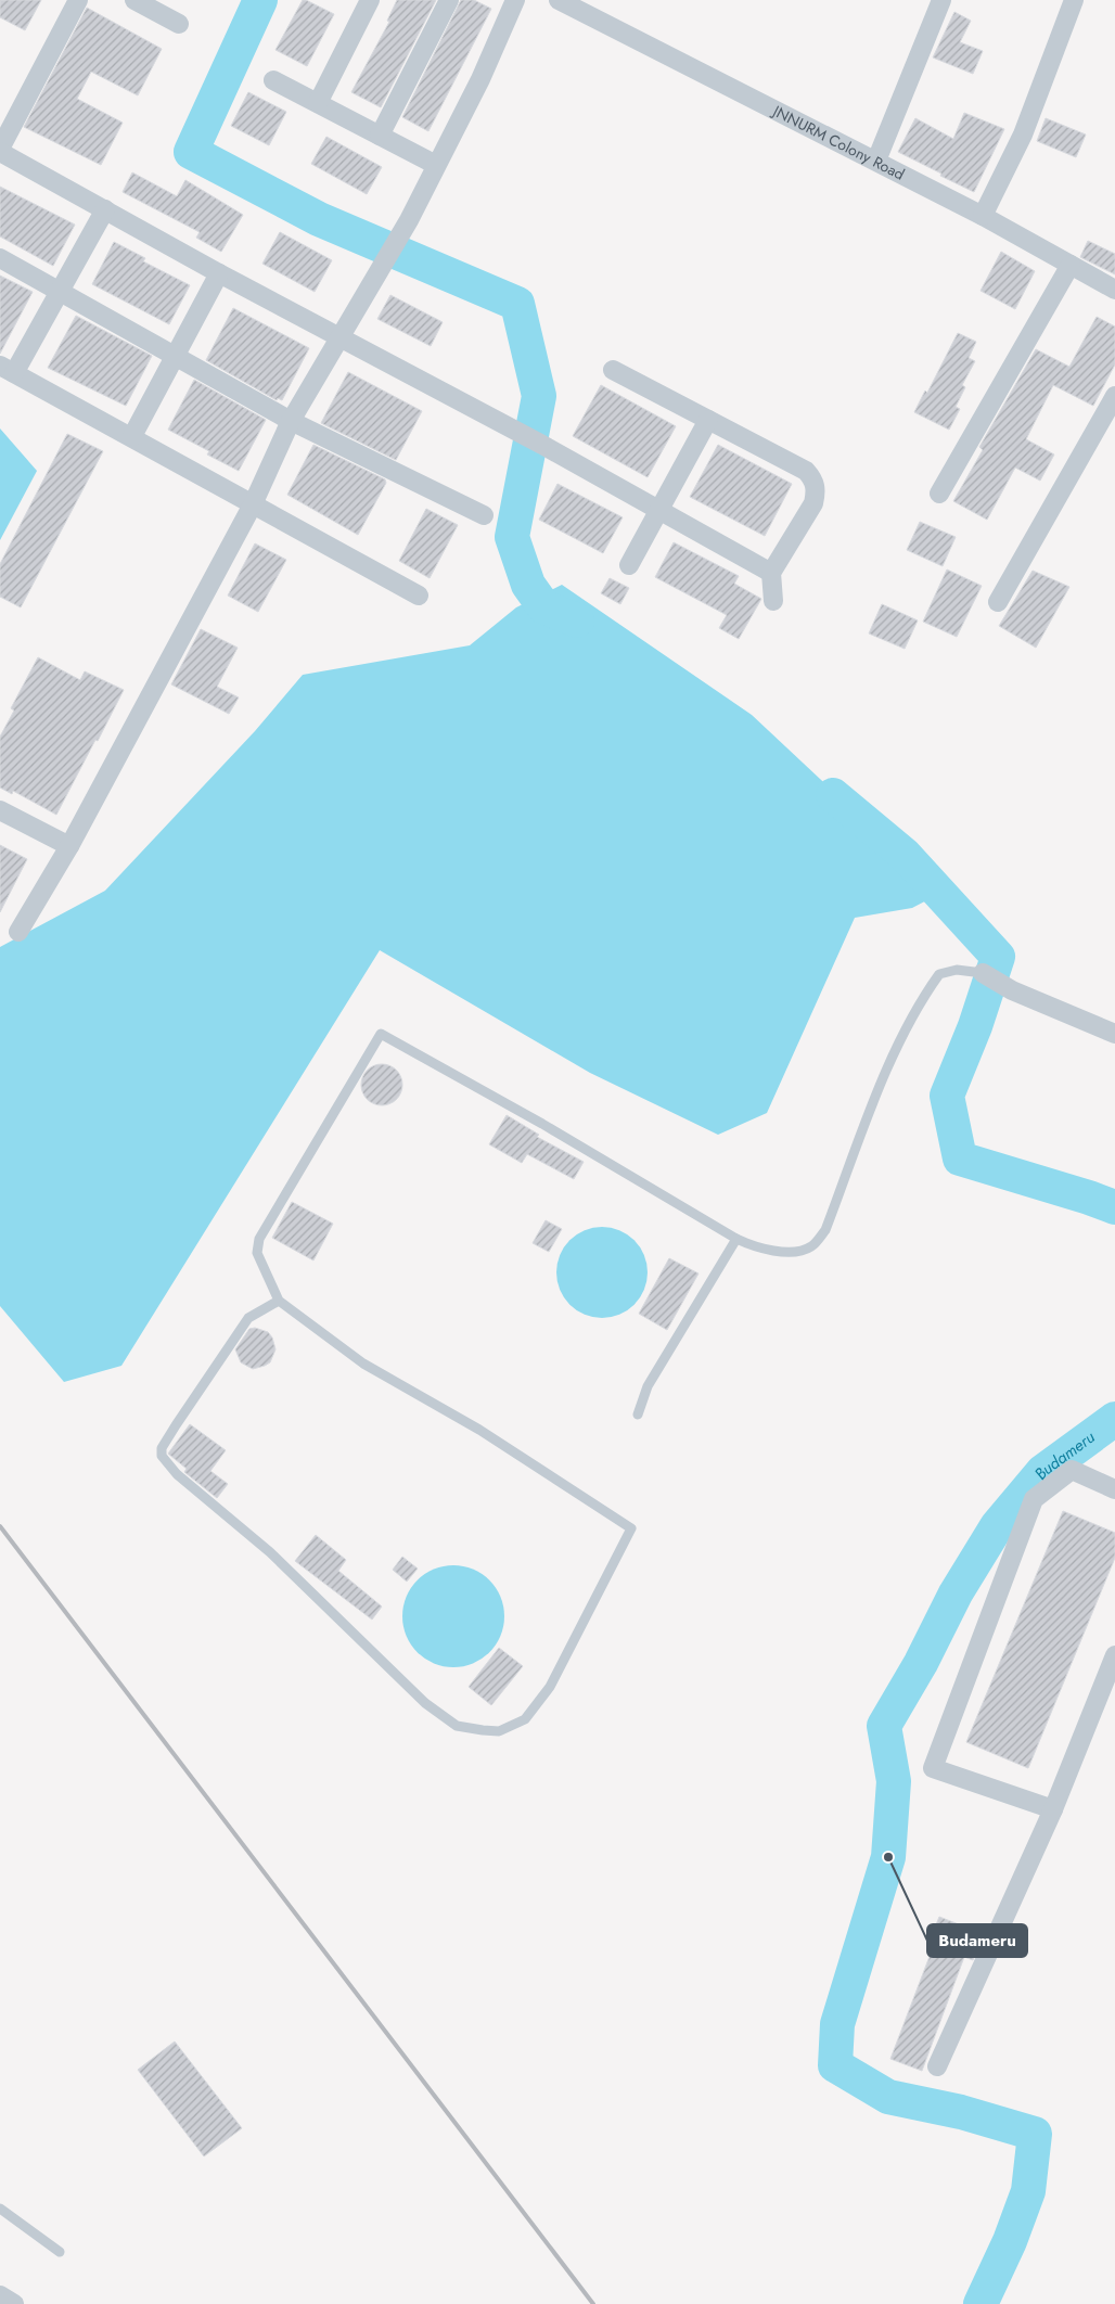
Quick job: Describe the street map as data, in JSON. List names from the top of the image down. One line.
{"streets":{"street":["JNNURM Colony Road"]},"water":["Budameru"],"places":["Budameru"]}
